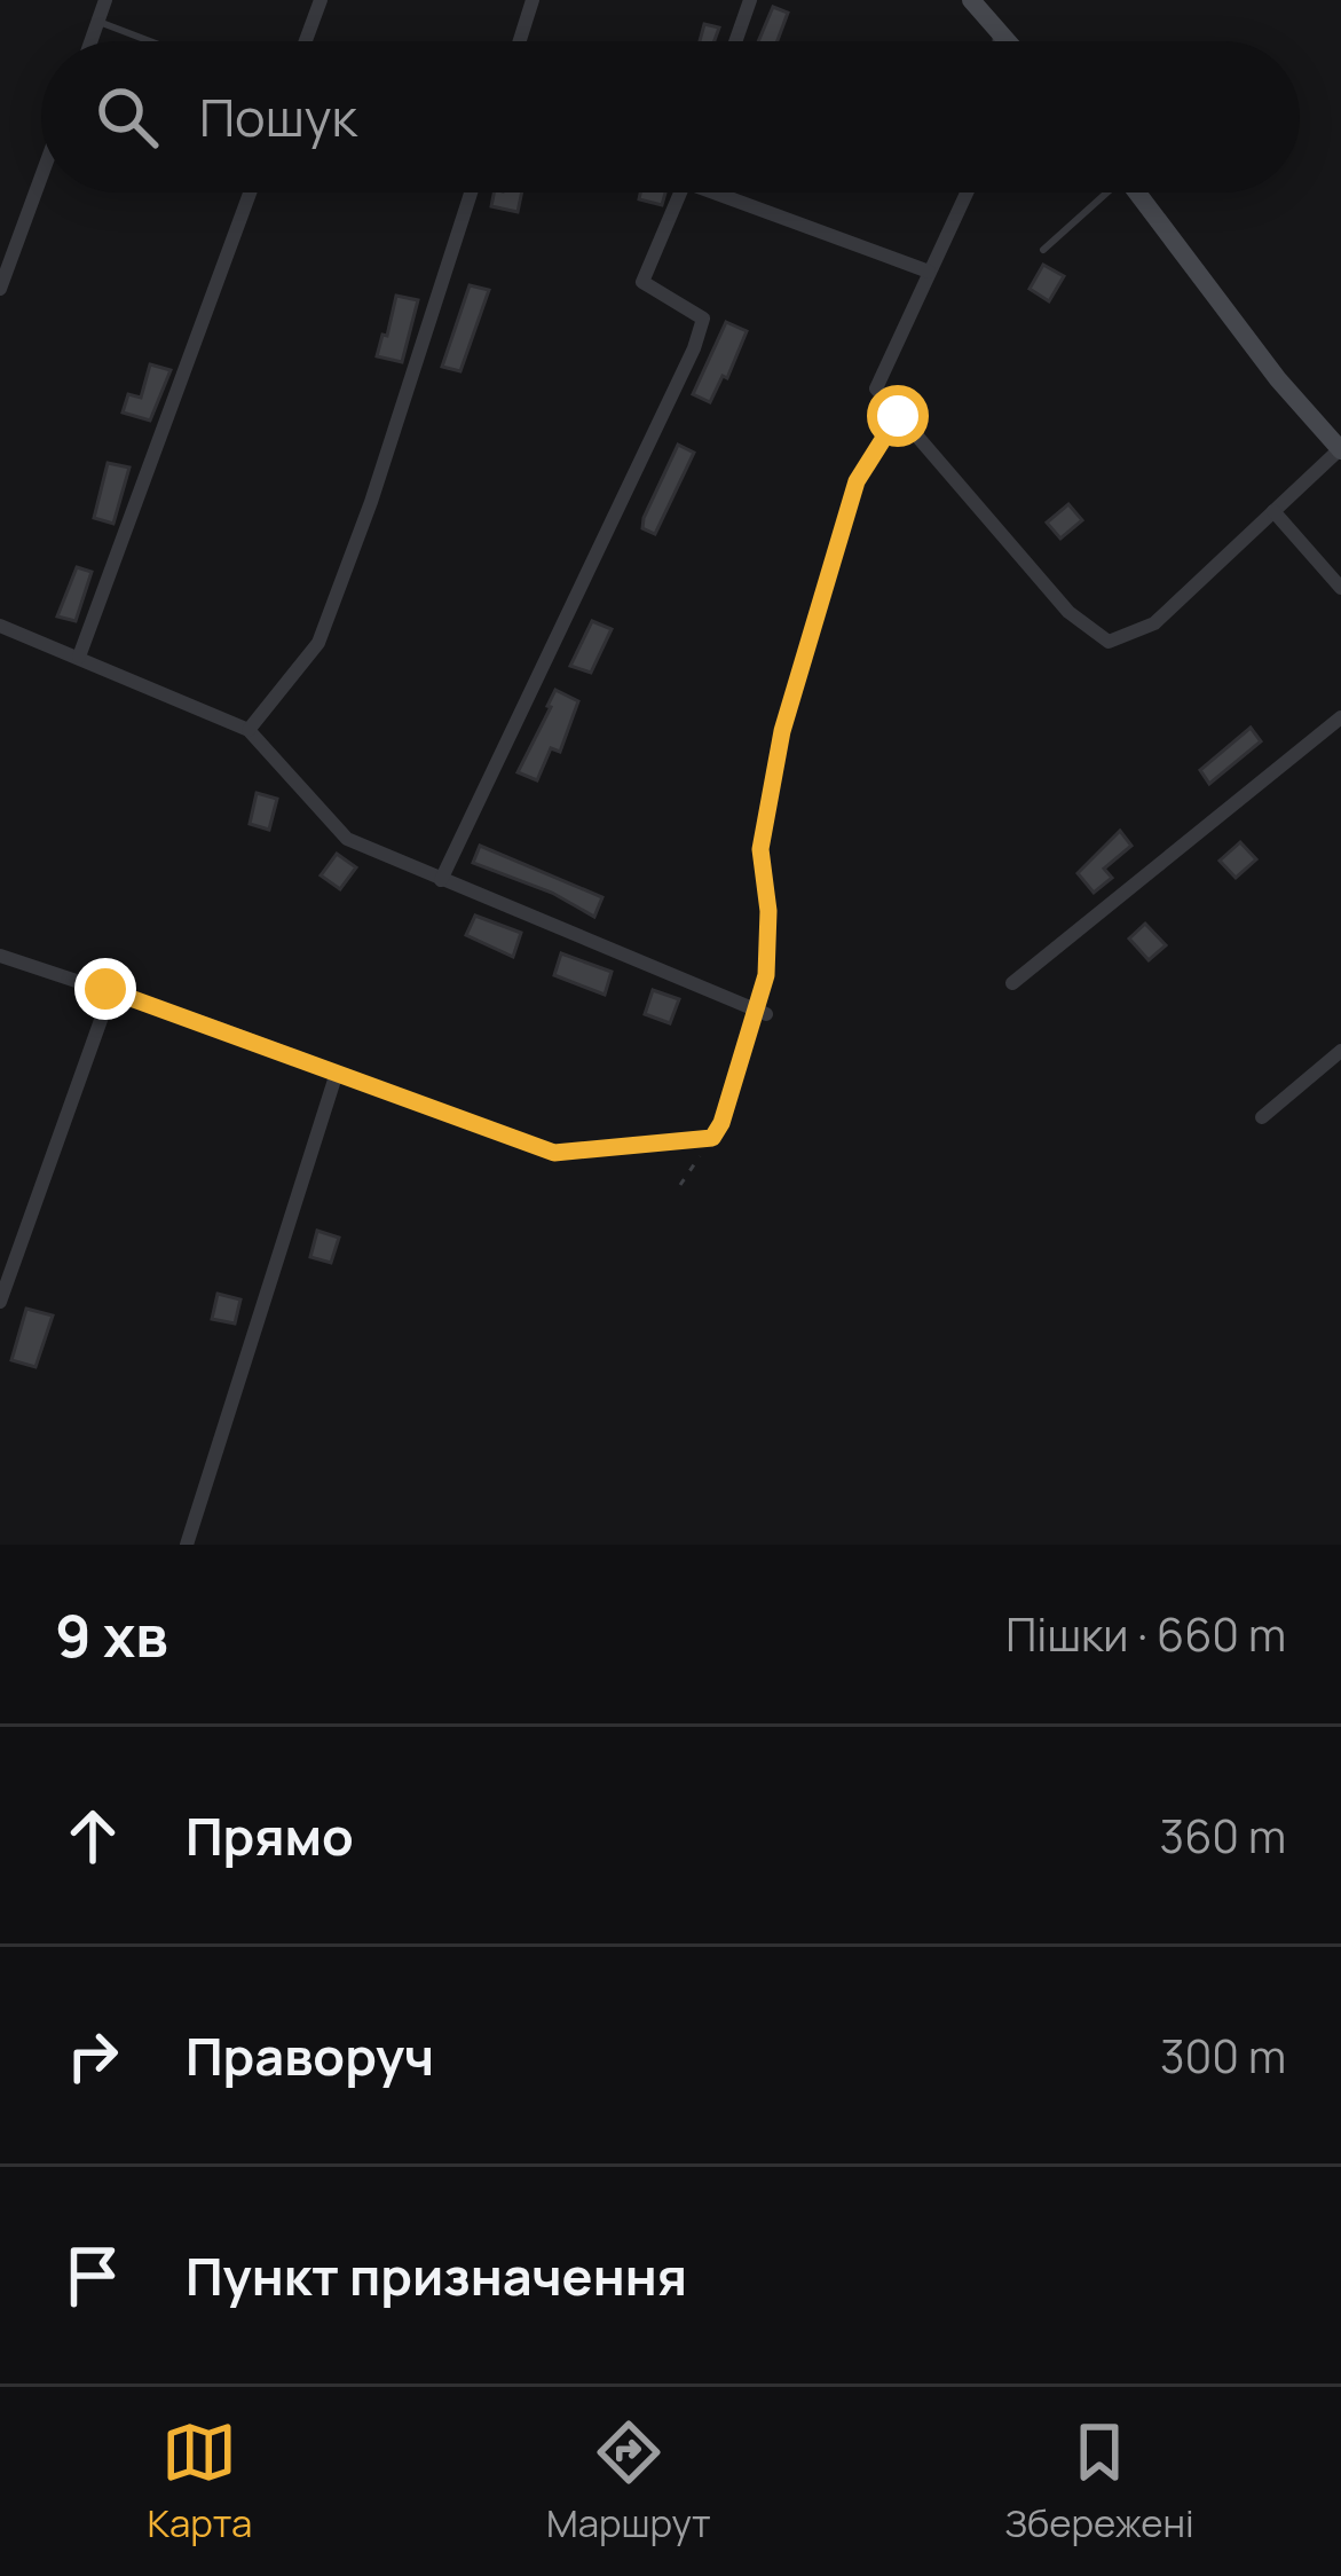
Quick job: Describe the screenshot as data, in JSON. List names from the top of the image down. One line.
{"page":{"search":"Пошук","heading":["9 хв","Пішки · 660 m"],"list":[["Прямо","360 m"],["Праворуч","300 m"],"Пункт призначення"],"nav":["Карта","Маршрут","Збережені"]}}
